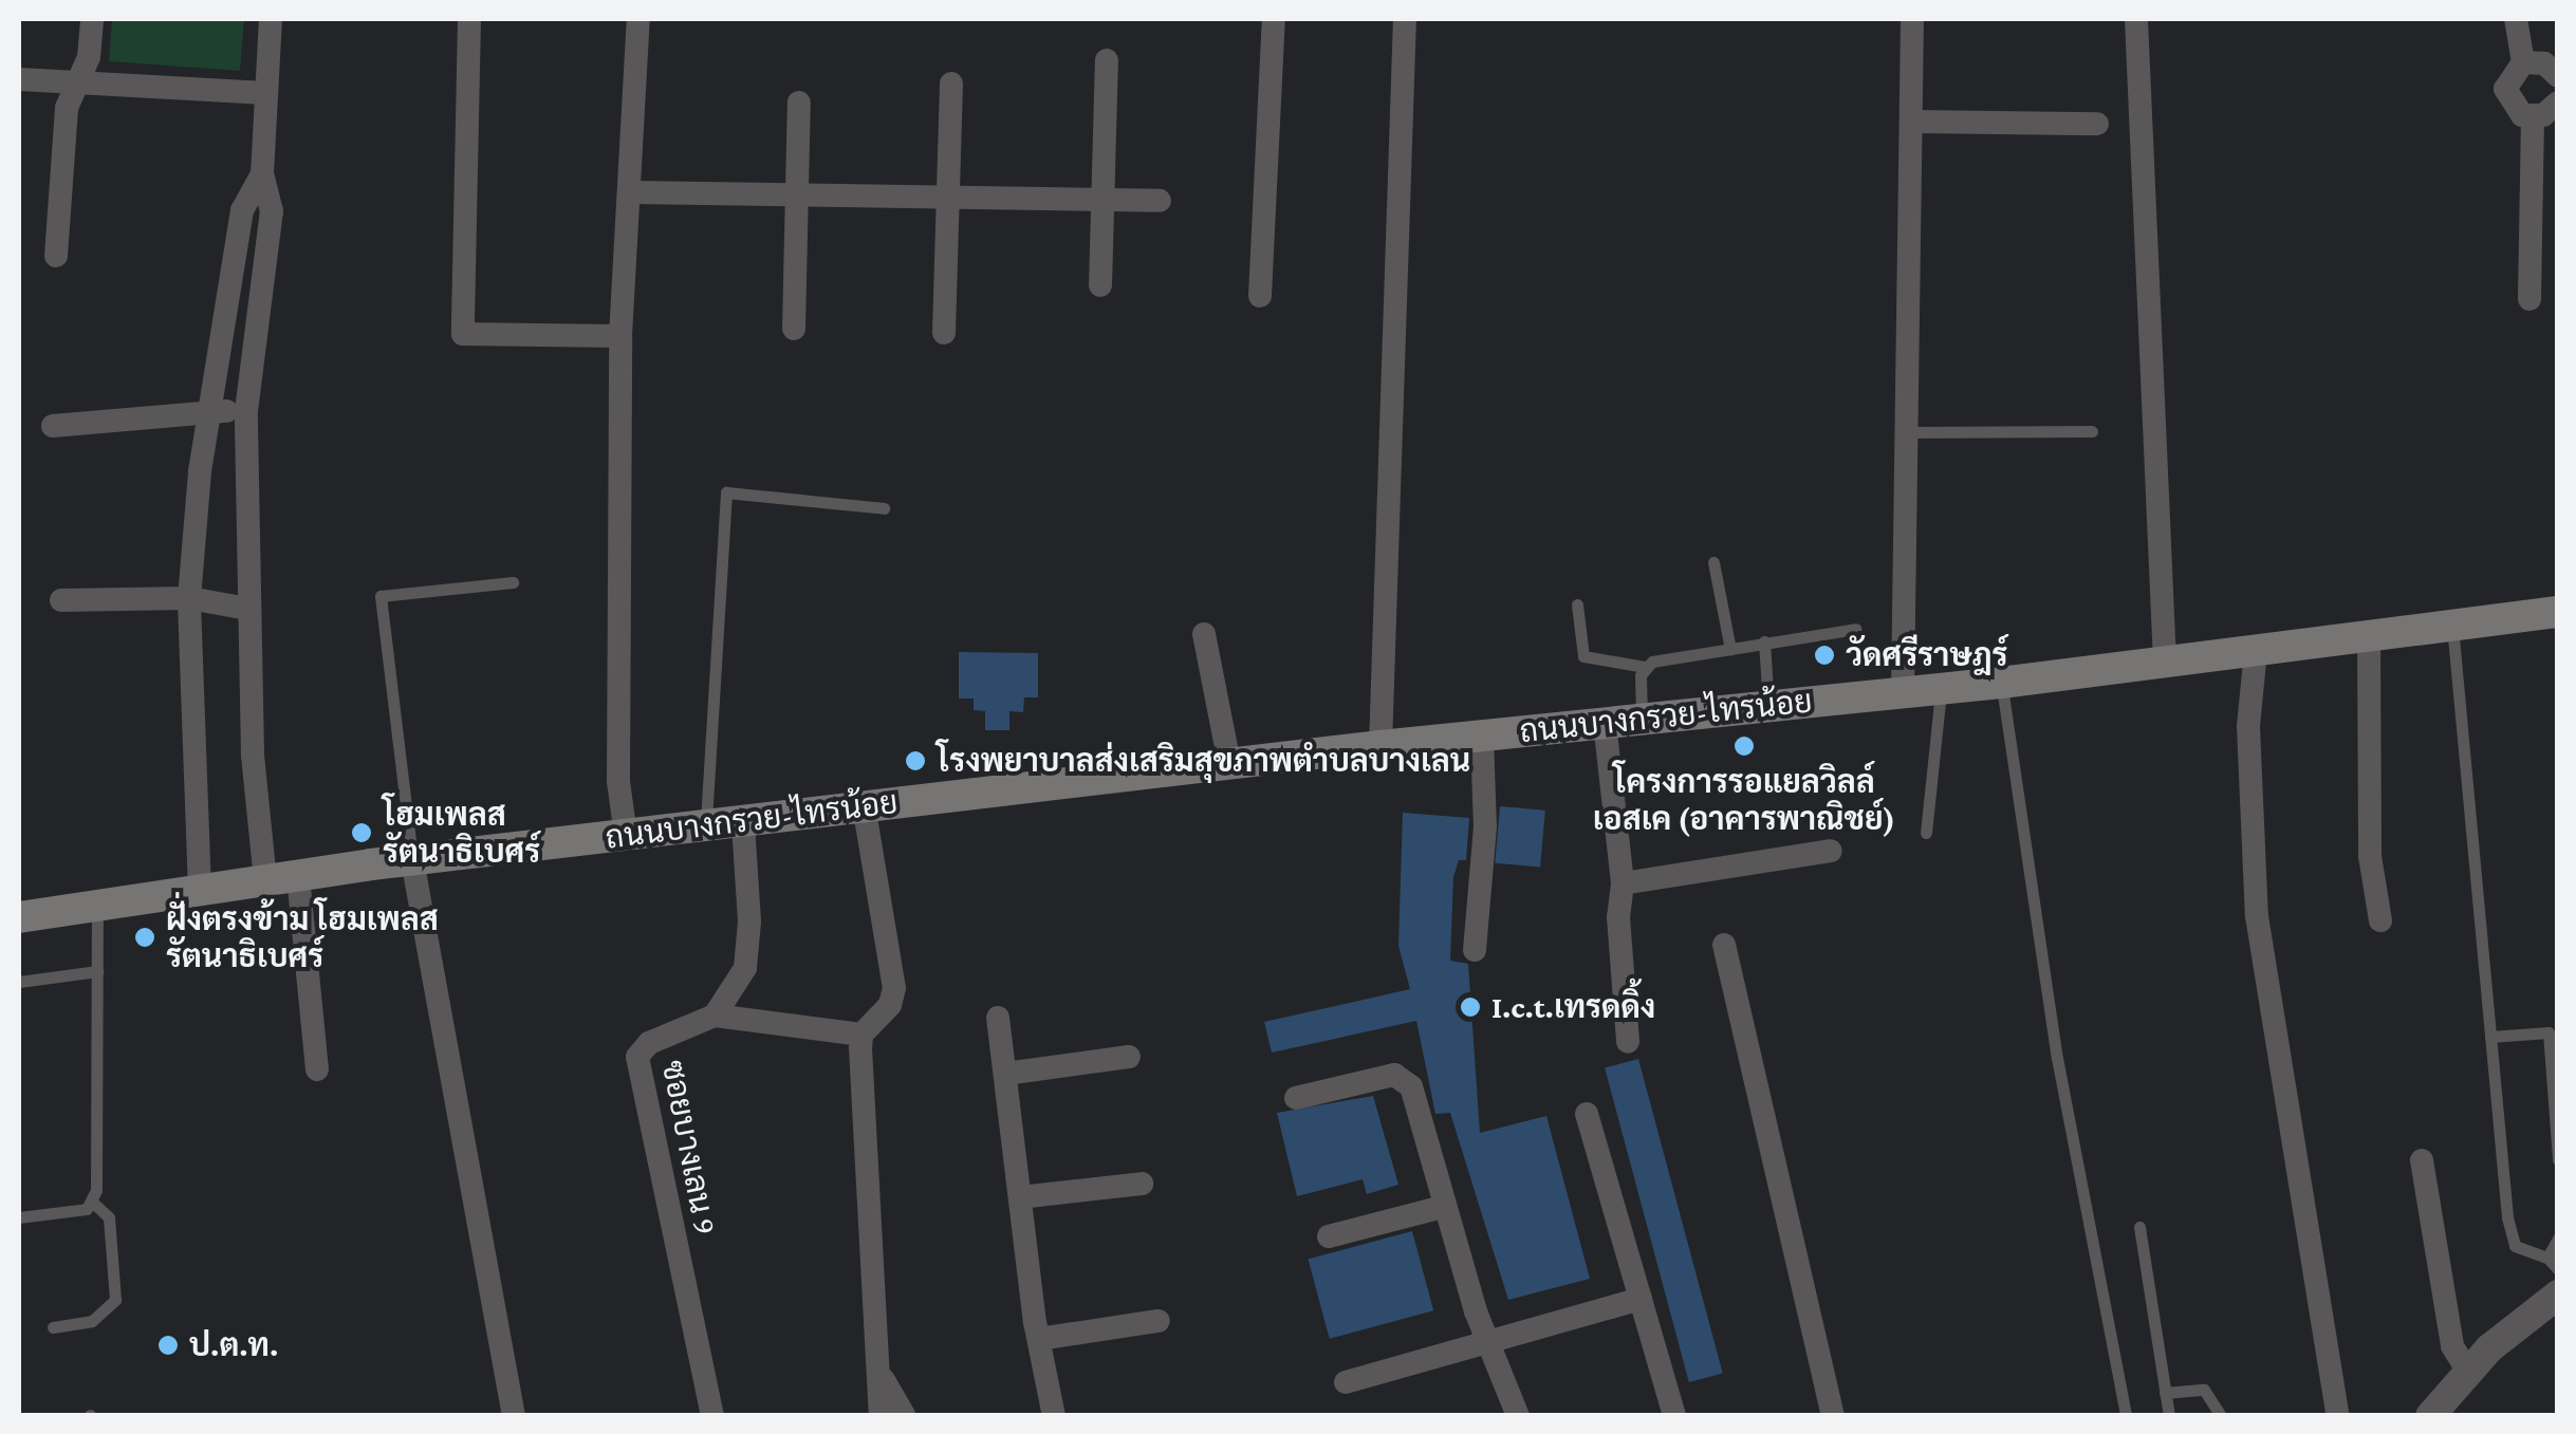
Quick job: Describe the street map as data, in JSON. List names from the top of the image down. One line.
{"streets":{"main road":["ถนนบางกรวย-ไทรน้อย"],"street":["ซอยบางเลน 9"]},"crossings":[["ถนนบางกรวย-ไทรน้อย","ซอยบางเลน 9"]],"places":["วัดศรีราษฎร์","โครงการรอแยลวิลล์ เอสเค (อาคารพาณิชย์)","โรงพยาบาลส่งเสริมสุขภาพตำบลบางเลน","โฮมเพลส รัตนาธิเบศร์","ฝั่งตรงข้าม โฮมเพลส รัตนาธิเบศร์","I.c.t.เทรดดิ้ง","ป.ต.ท."]}
